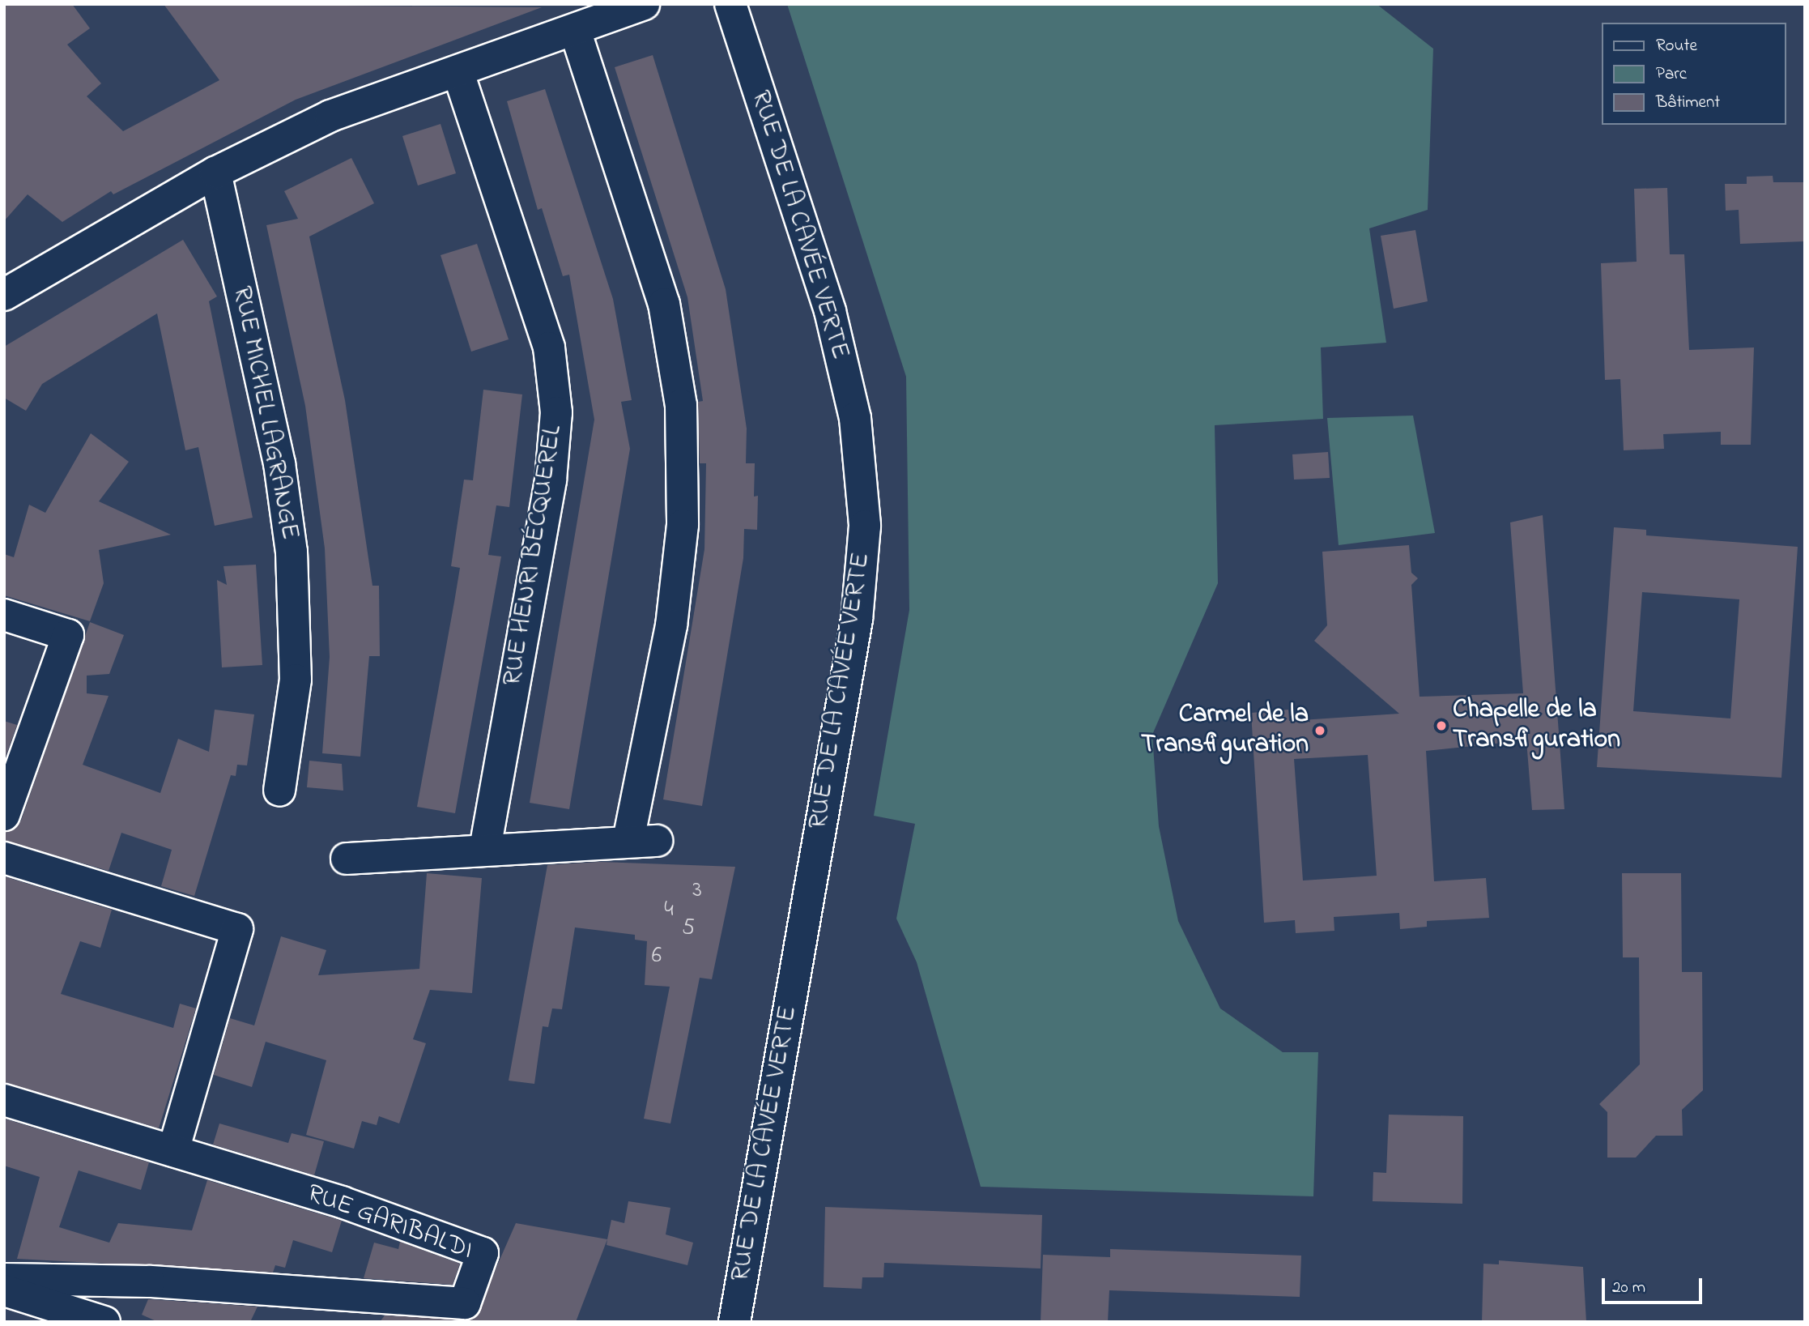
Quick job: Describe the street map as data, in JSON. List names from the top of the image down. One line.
{"streets":{"street":["RUE DE LA CAVÉE VERTE","RUE MICHEL LAGRANGE","RUE HENRI BÉCQUEREL","RUE GARIBALDI"]},"places":["Chapelle de la Transfiguration","Carmel de la Transfiguration"],"house_numbers":["3","4","5","6"],"legend":["Route","Parc","Bâtiment"],"scale_bar":"20 m"}
